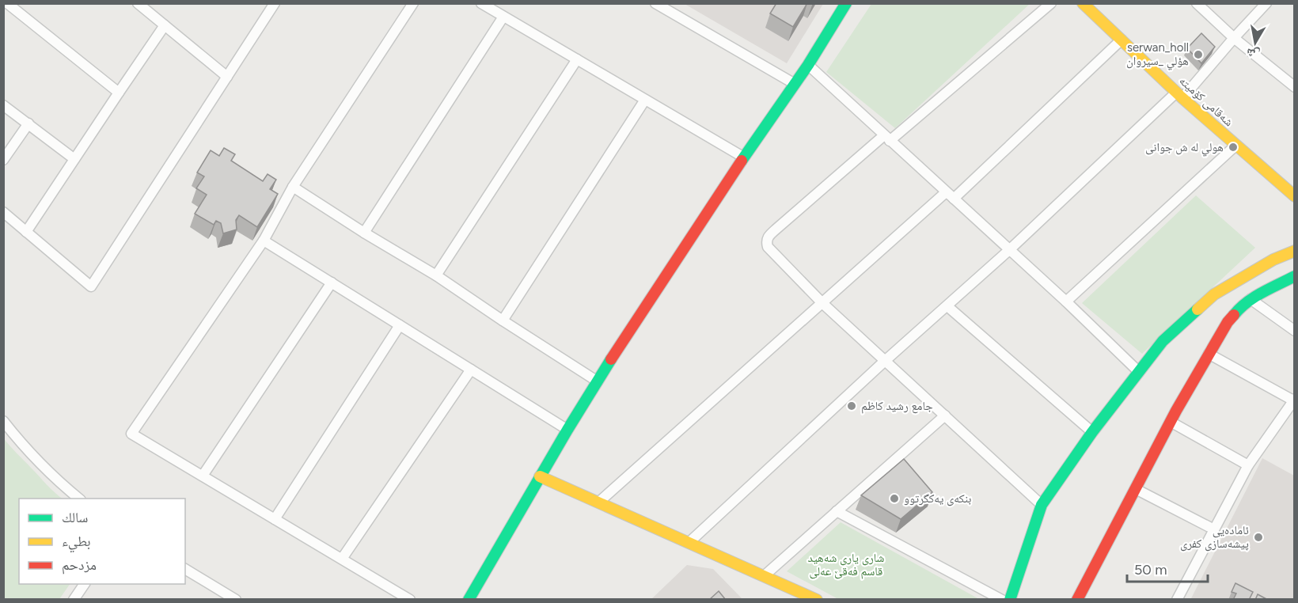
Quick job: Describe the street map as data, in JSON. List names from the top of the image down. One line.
{"streets":{"main road":["شەقامی کۆمیتە"]},"parks":["شاری یاری شەهید قاسم فەقێ عەلی"],"places":["serwan_holl هؤلي _سيروان","هولي له ش جوانى","جامع رشيد كاظم","بنکەی یەکگرتوو","ئامادەیی پیشەسازی کفری"],"legend":["سالك","بطيء","مزدحم"],"scale_bar":"50 m","north":"bottom"}
